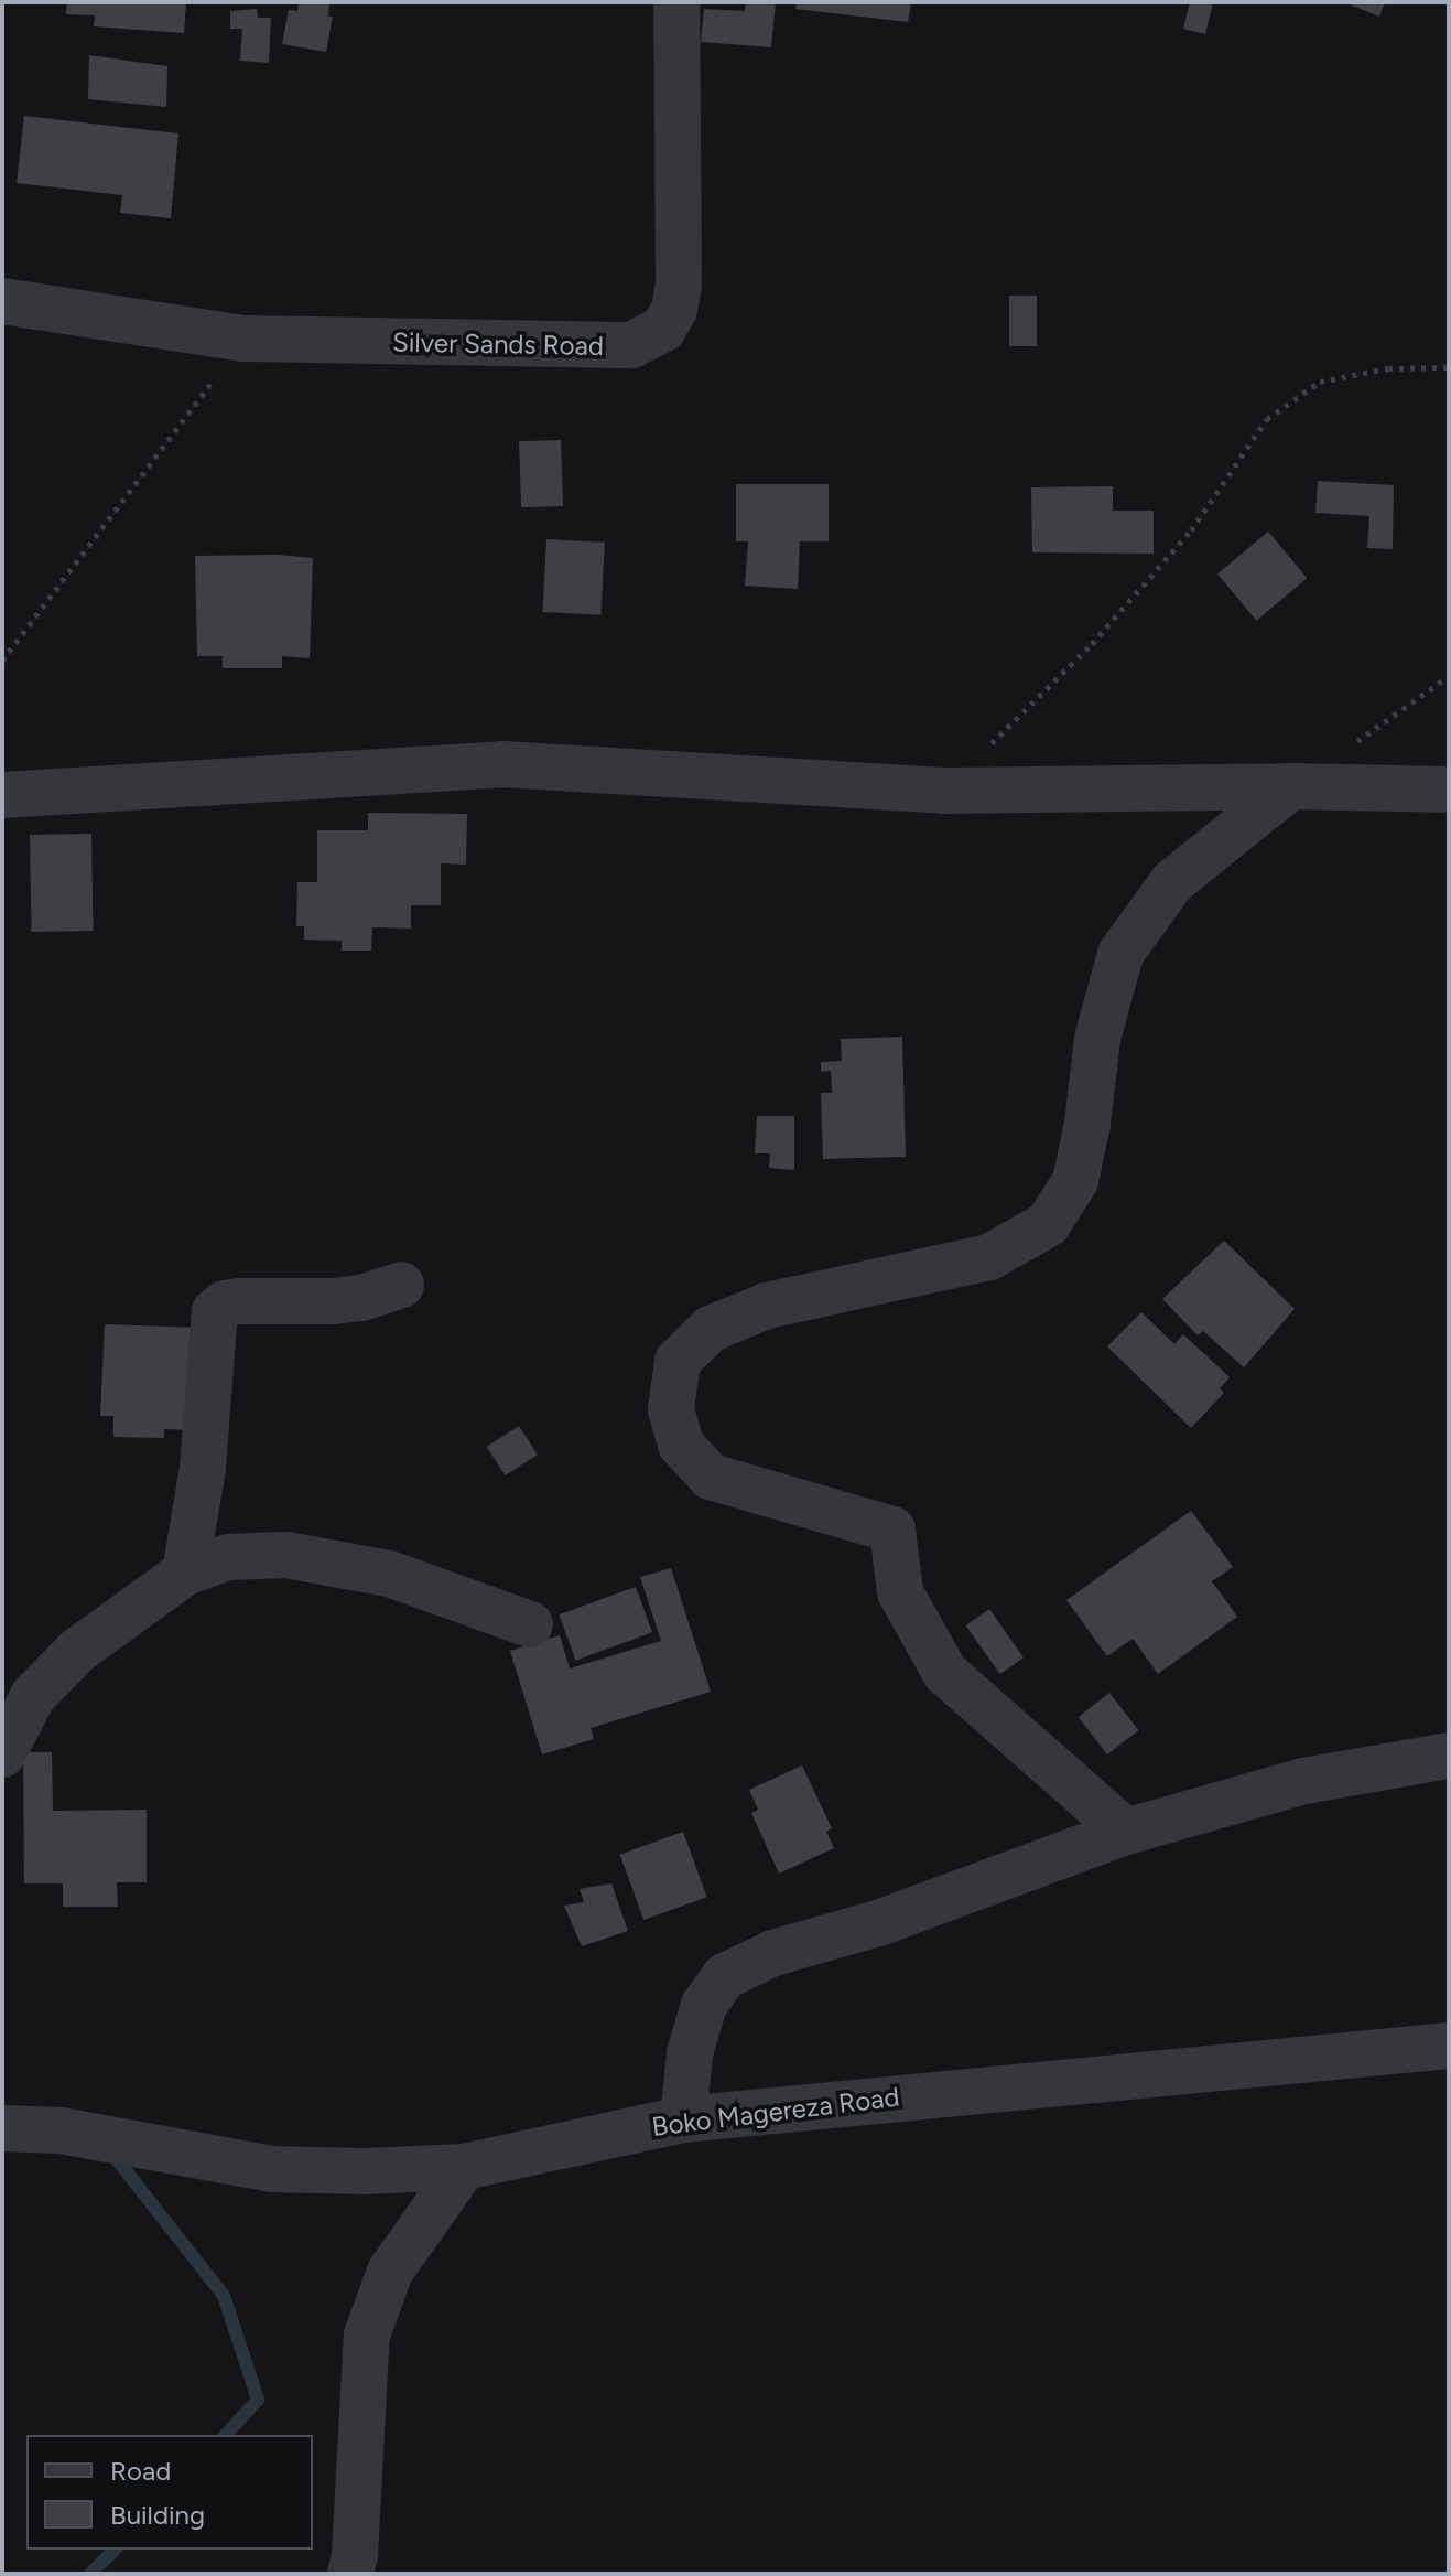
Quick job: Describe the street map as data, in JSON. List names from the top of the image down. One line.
{"streets":{"street":["Silver Sands Road","Boko Magereza Road"]},"legend":["Road","Building"]}
